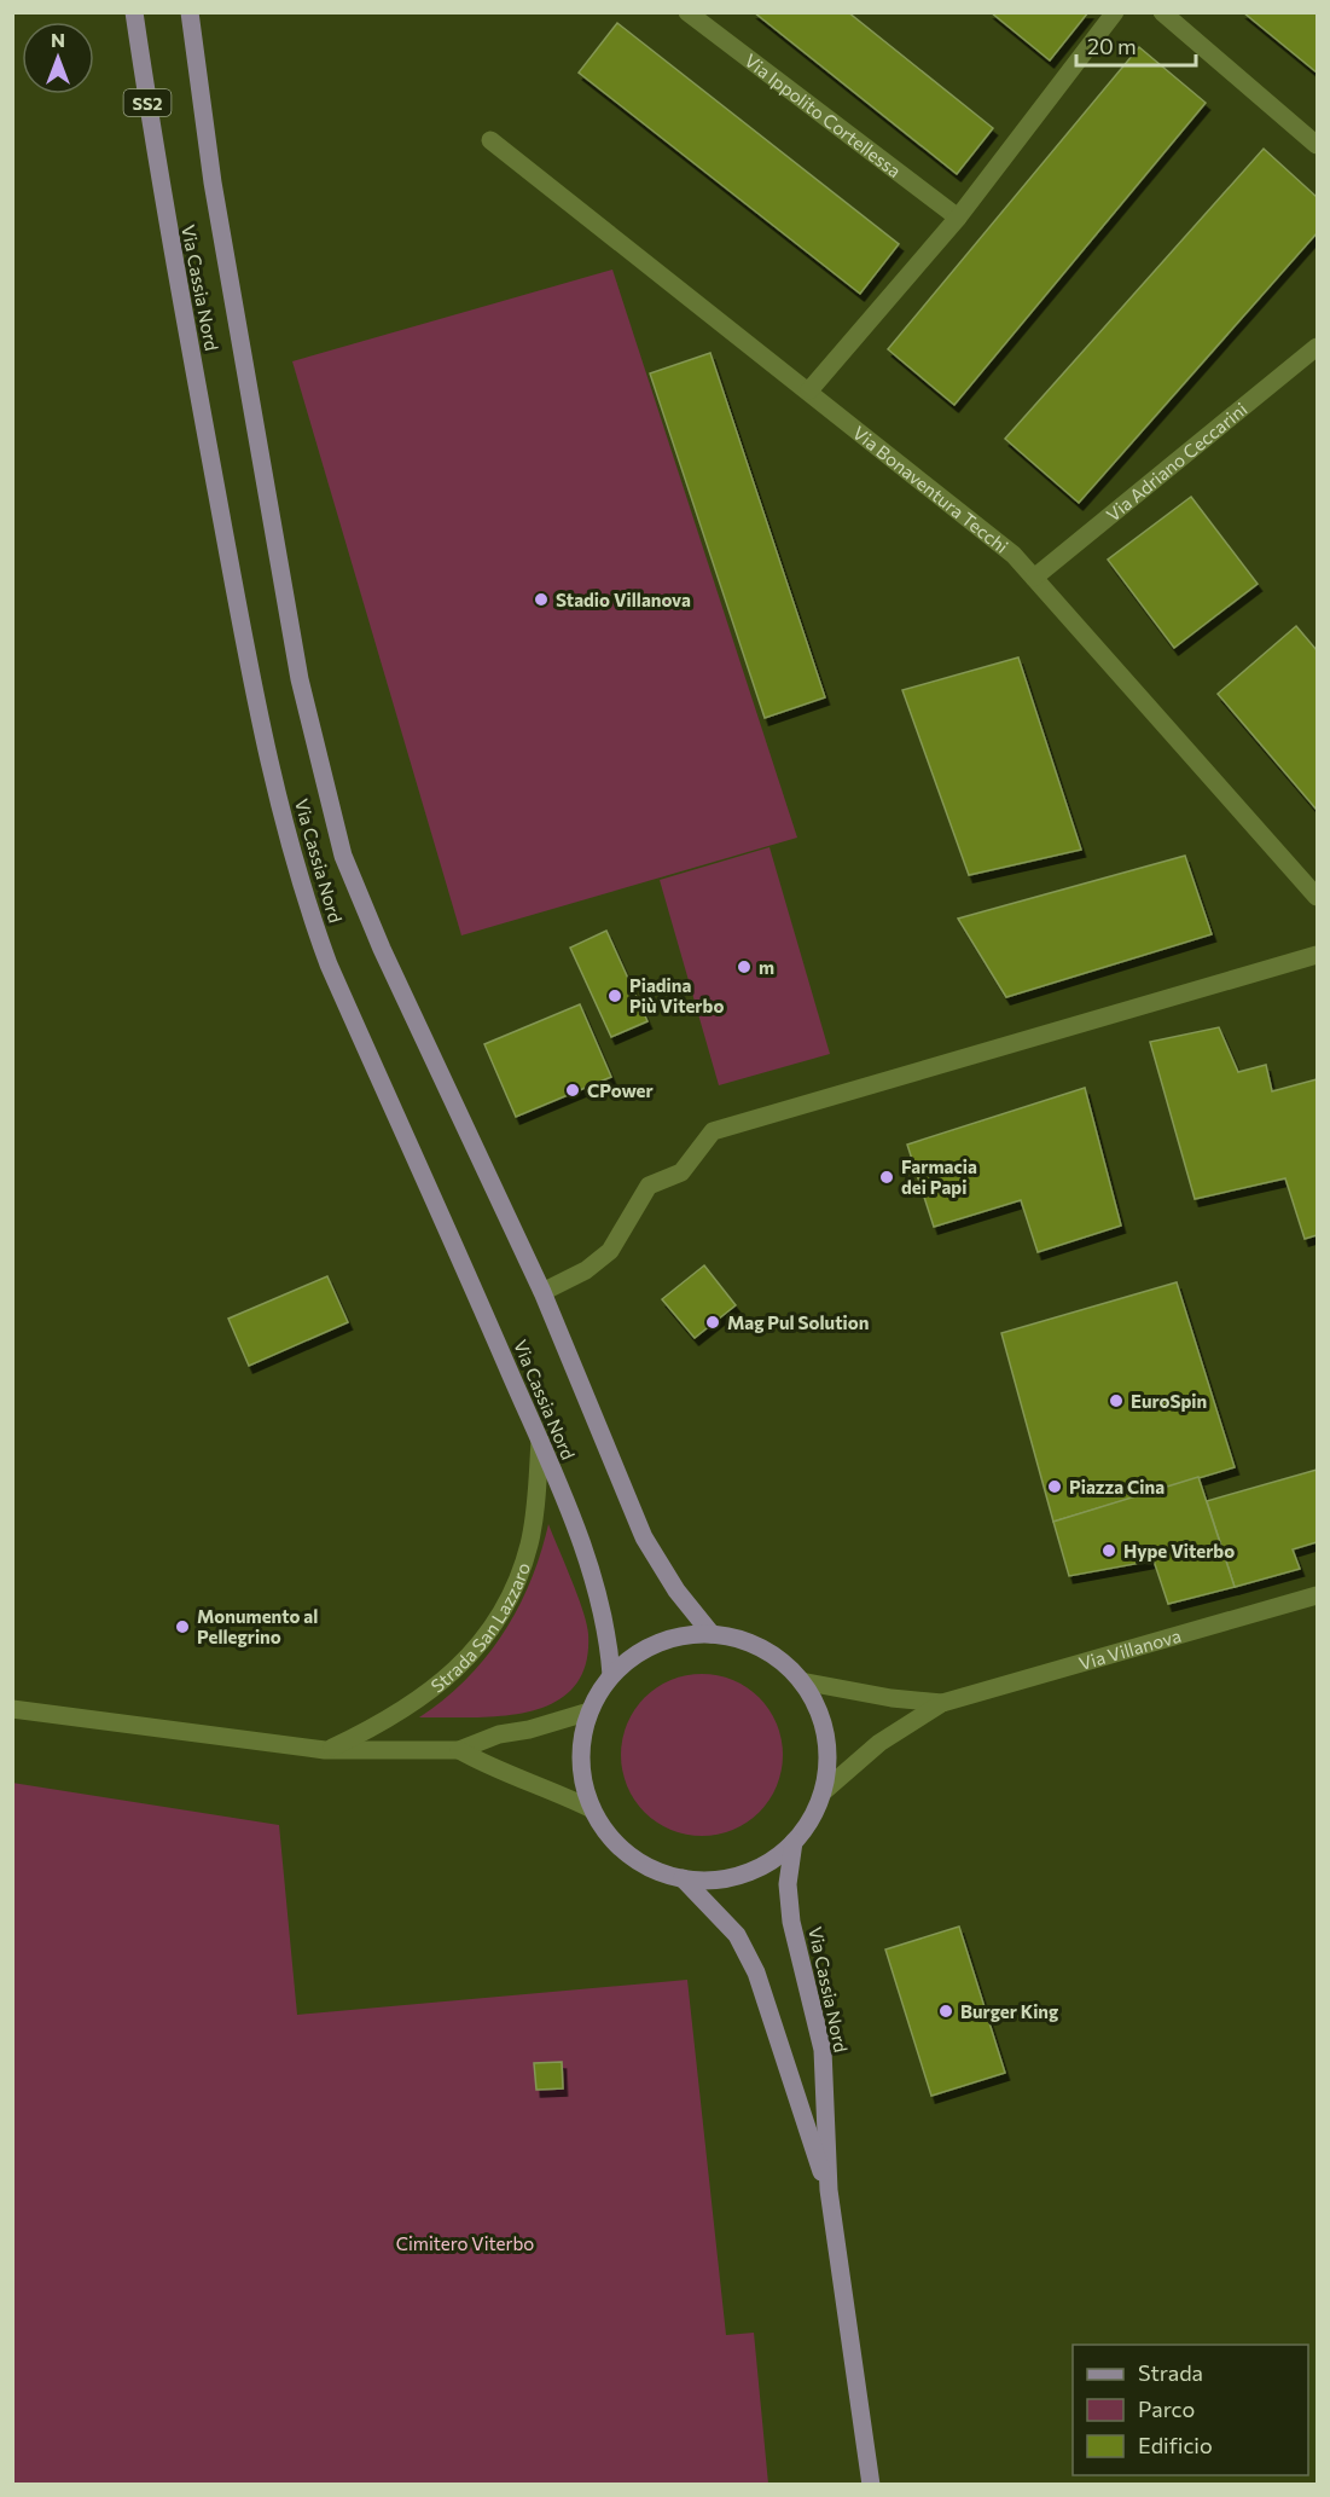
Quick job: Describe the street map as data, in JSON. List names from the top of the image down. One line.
{"streets":{"main road":["SS2","Via Cassia Nord"],"street":["Via Ippolito Cortellessa","Via Adriano Ceccarini","Via Bonaventura Tecchi","Strada San Lazzaro","Via Villanova"]},"crossings":[["Via Cassia Nord","Strada San Lazzaro"],["Via Cassia Nord","Via Villanova"],["Via Adriano Ceccarini","Via Bonaventura Tecchi"]],"parks":["Cimitero Viterbo"],"places":["Stadio Villanova","m","Piadina Più Viterbo","CPower","Farmacia dei Papi","Mag Pul Solution","EuroSpin","Piazza Cina","Hype Viterbo","Monumento al Pellegrino","Burger King"],"legend":["Strada","Parco","Edificio"],"scale_bar":"20 m","north":"top"}
